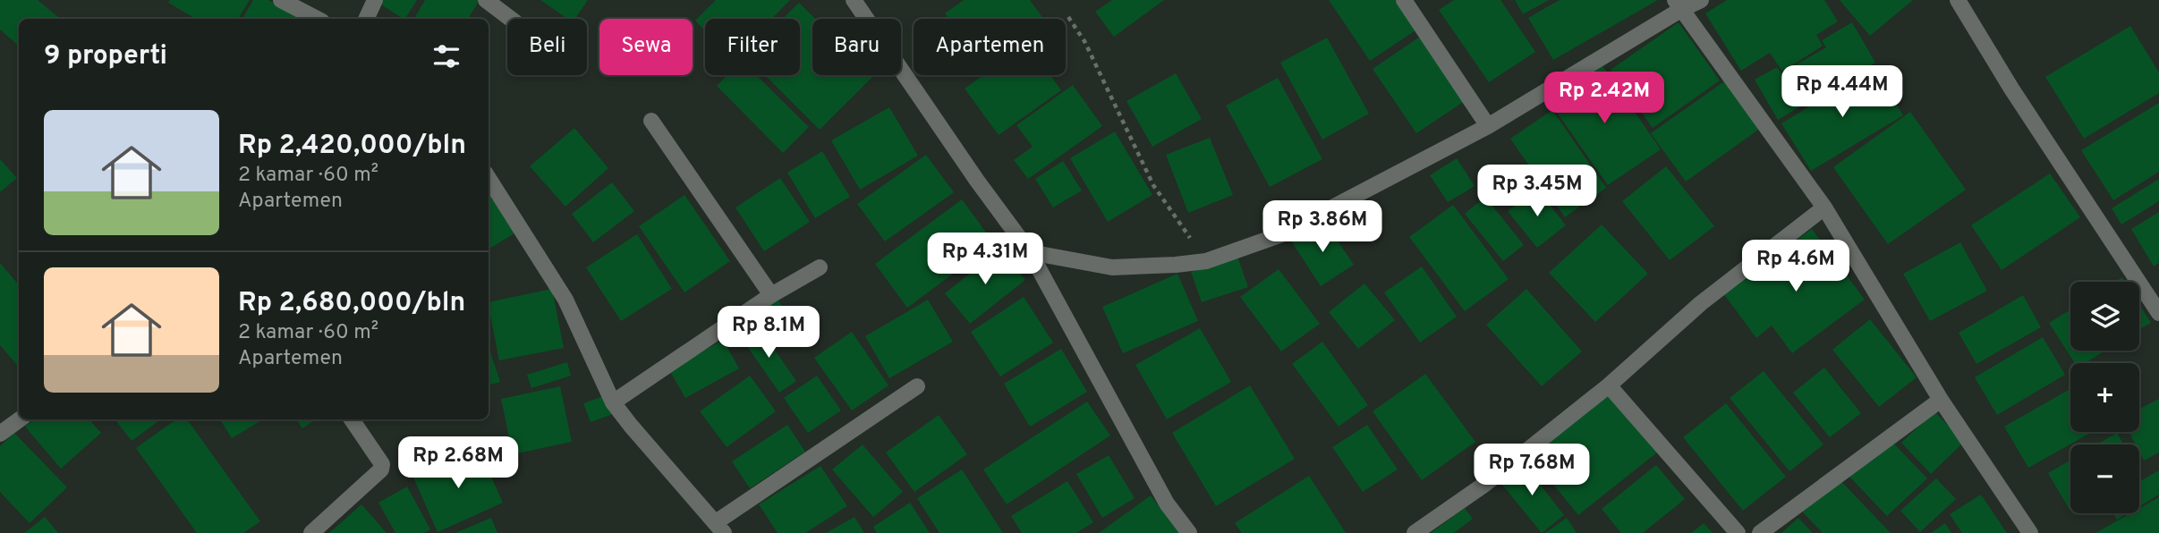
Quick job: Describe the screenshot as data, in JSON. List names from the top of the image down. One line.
{"page":{"chip":["Beli","Sewa","Filter","Baru","Apartemen"],"heading":"9 properti","price":["Rp 4.44M","Rp 2.42M","Rp 3.45M","Rp 3.86M","Rp 4.31M","Rp 4.6M","Rp 8.1M","Rp 2.68M","Rp 7.68M"],"list":[{"name":"Rp 2,420,000/bln","note":"2 kamar · 60 m² · Apartemen"},{"name":"Rp 2,680,000/bln","note":"2 kamar · 60 m² · Apartemen"}],"map_buttons":["+","−"]}}
